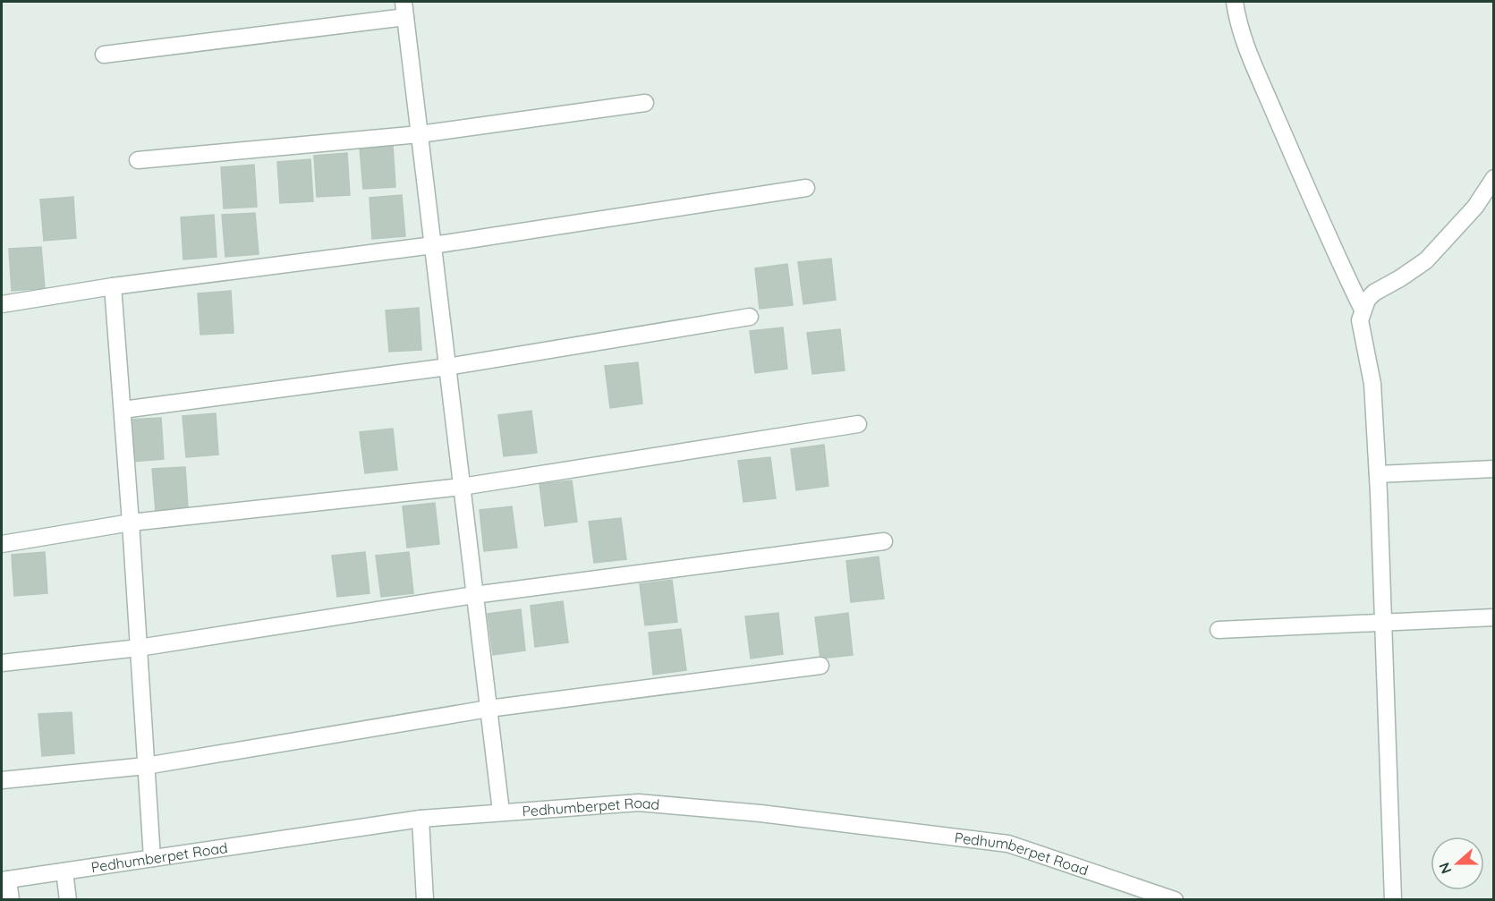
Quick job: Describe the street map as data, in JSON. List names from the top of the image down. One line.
{"streets":{"street":["Pedhumberpet Road"]},"north":"left"}
